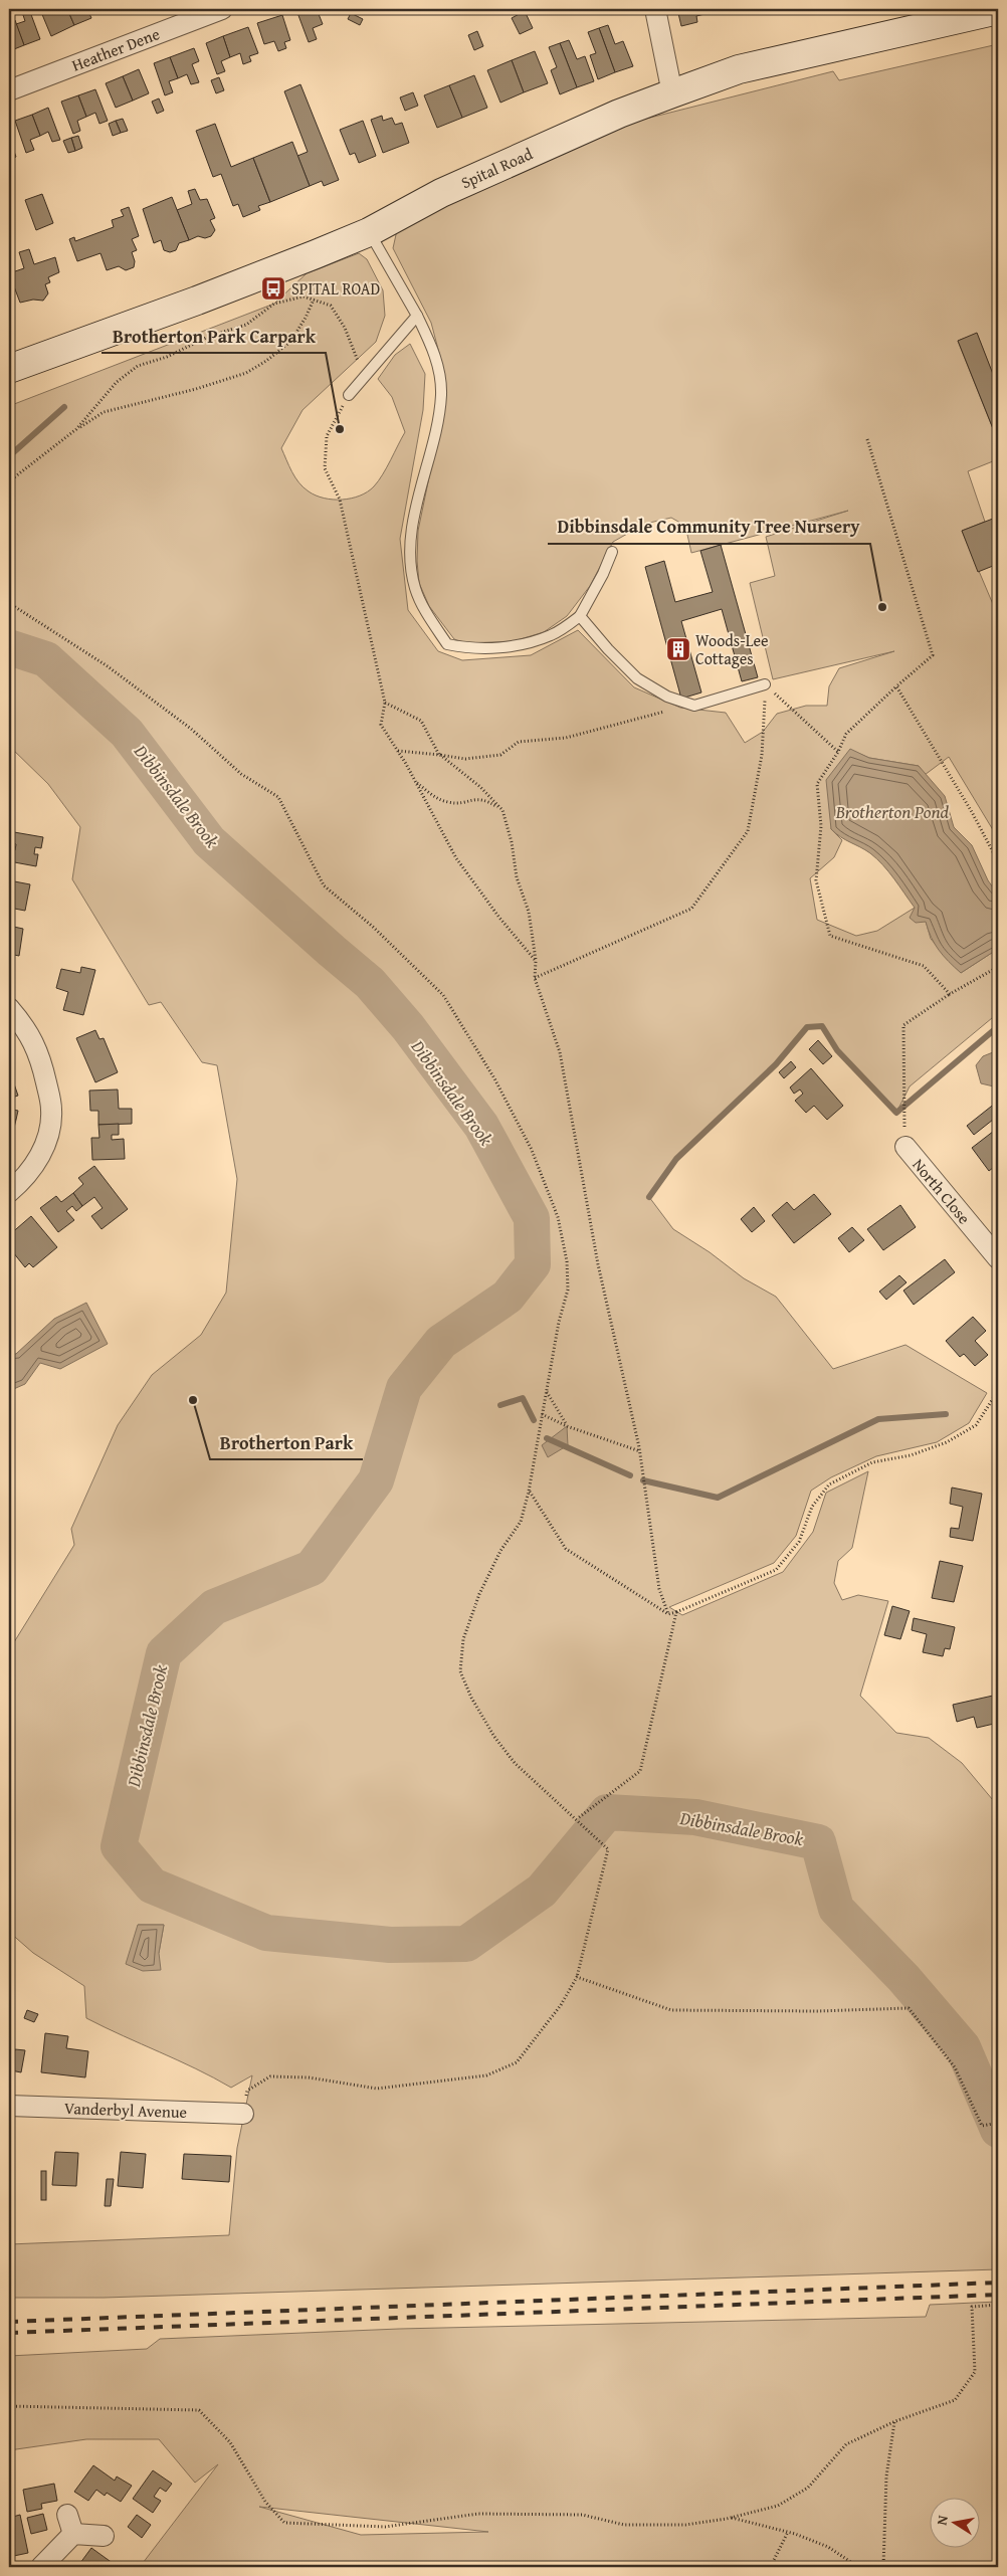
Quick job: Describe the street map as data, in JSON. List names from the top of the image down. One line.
{"streets":{"main road":["Spital Road"],"street":["Heather Dene","North Close","Vanderbyl Avenue"]},"water":["Dibbinsdale Brook","Brotherton Pond"],"places":{"bus stop":["SPITAL ROAD"],"other":["Brotherton Park Carpark","Dibbinsdale Community Tree Nursery","Brotherton Park"],"building":["Woods-Lee Cottages"]},"north":"left"}
